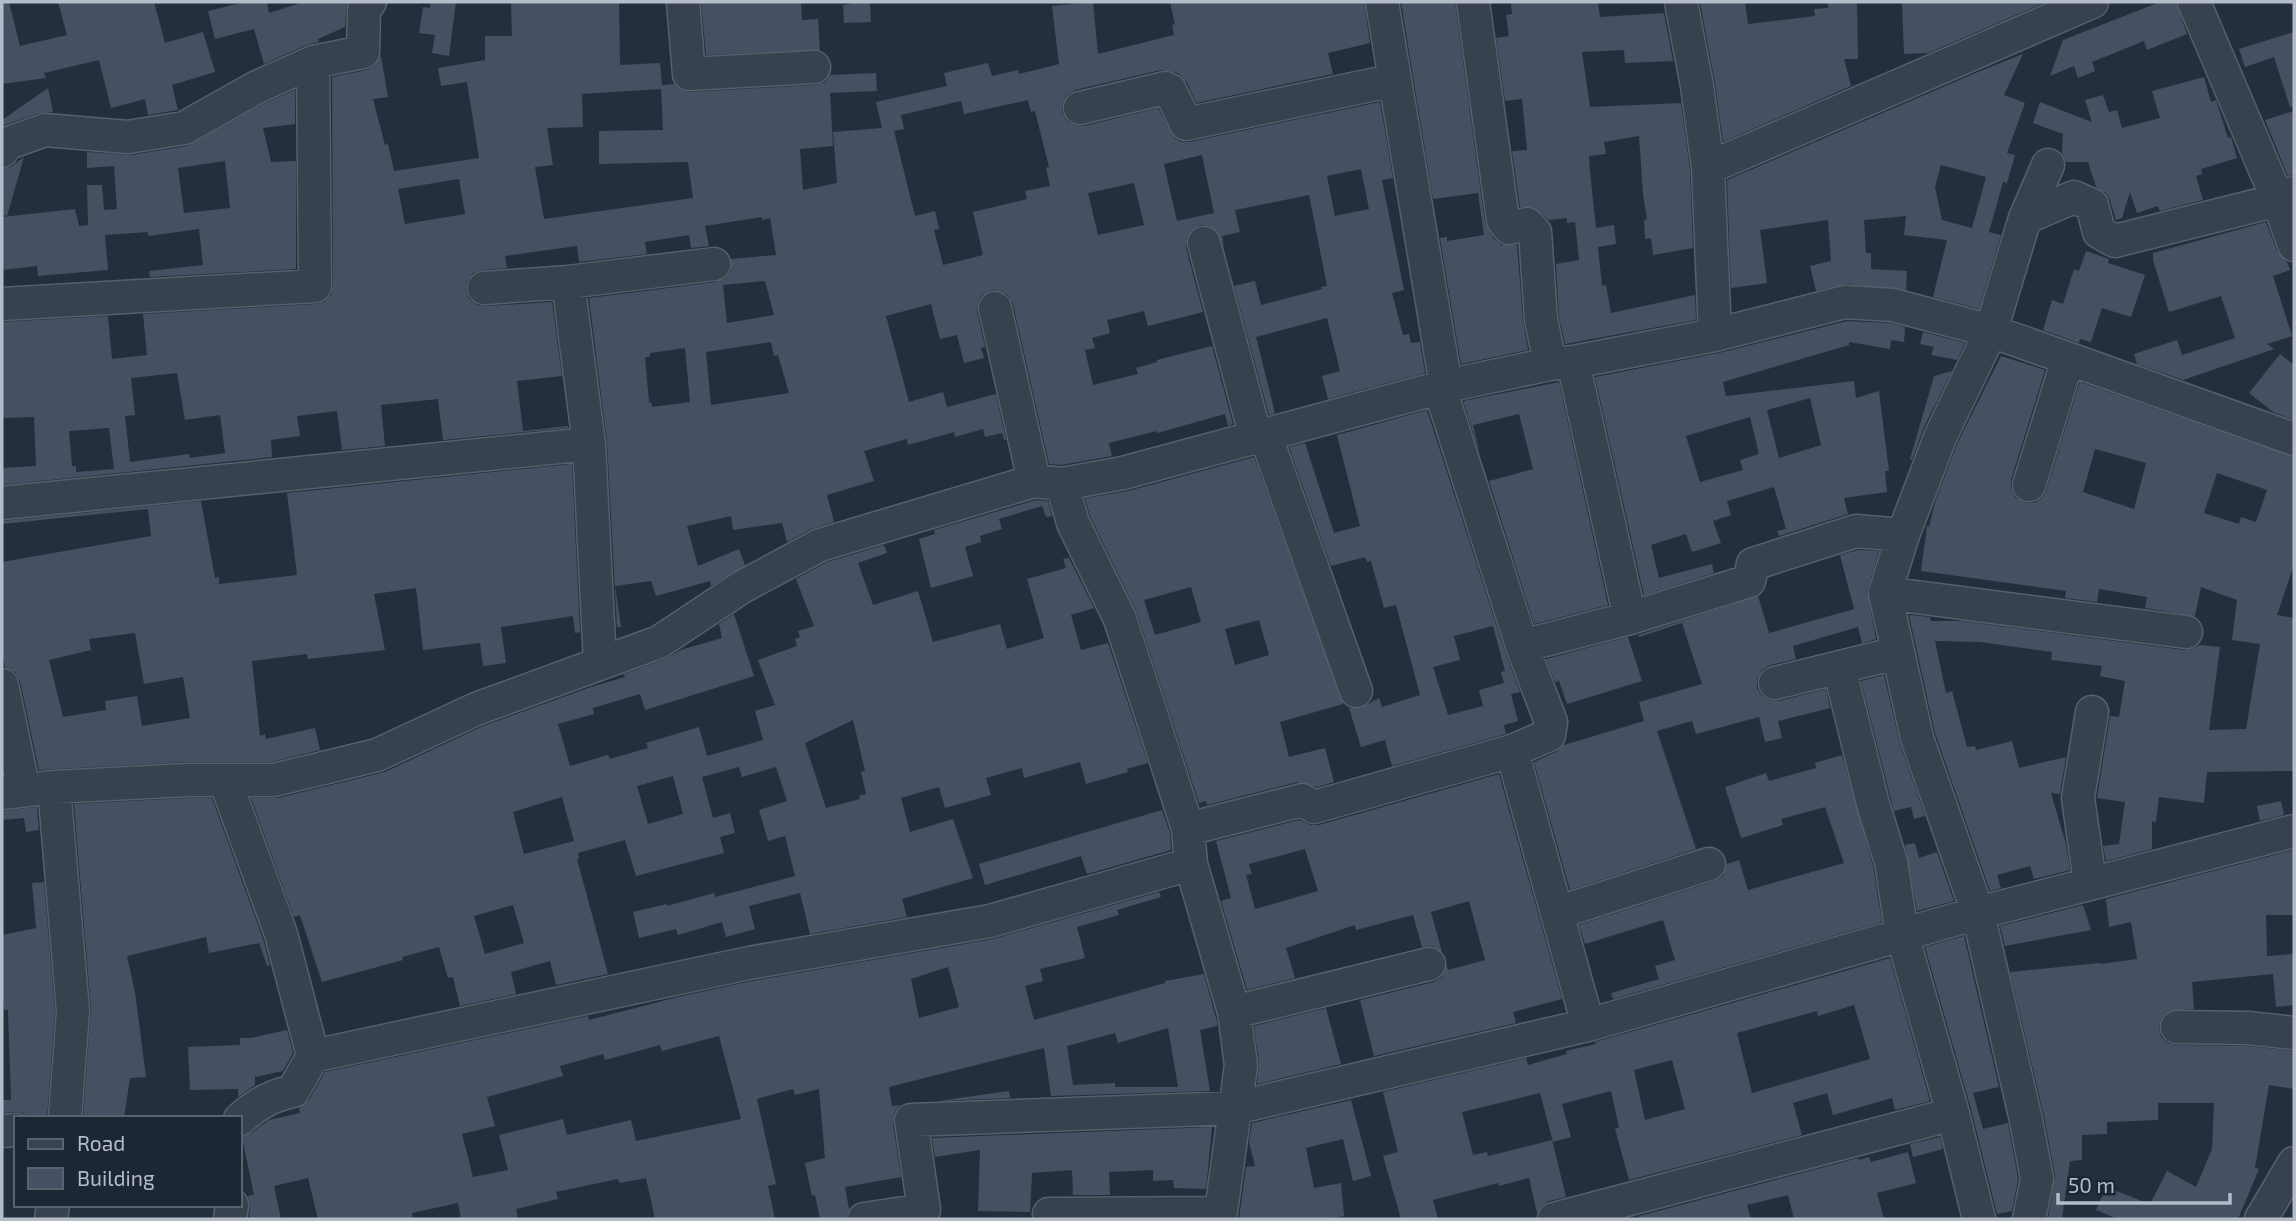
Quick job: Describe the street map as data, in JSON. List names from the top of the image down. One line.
{"legend":["Road","Building"],"scale_bar":"50 m"}
